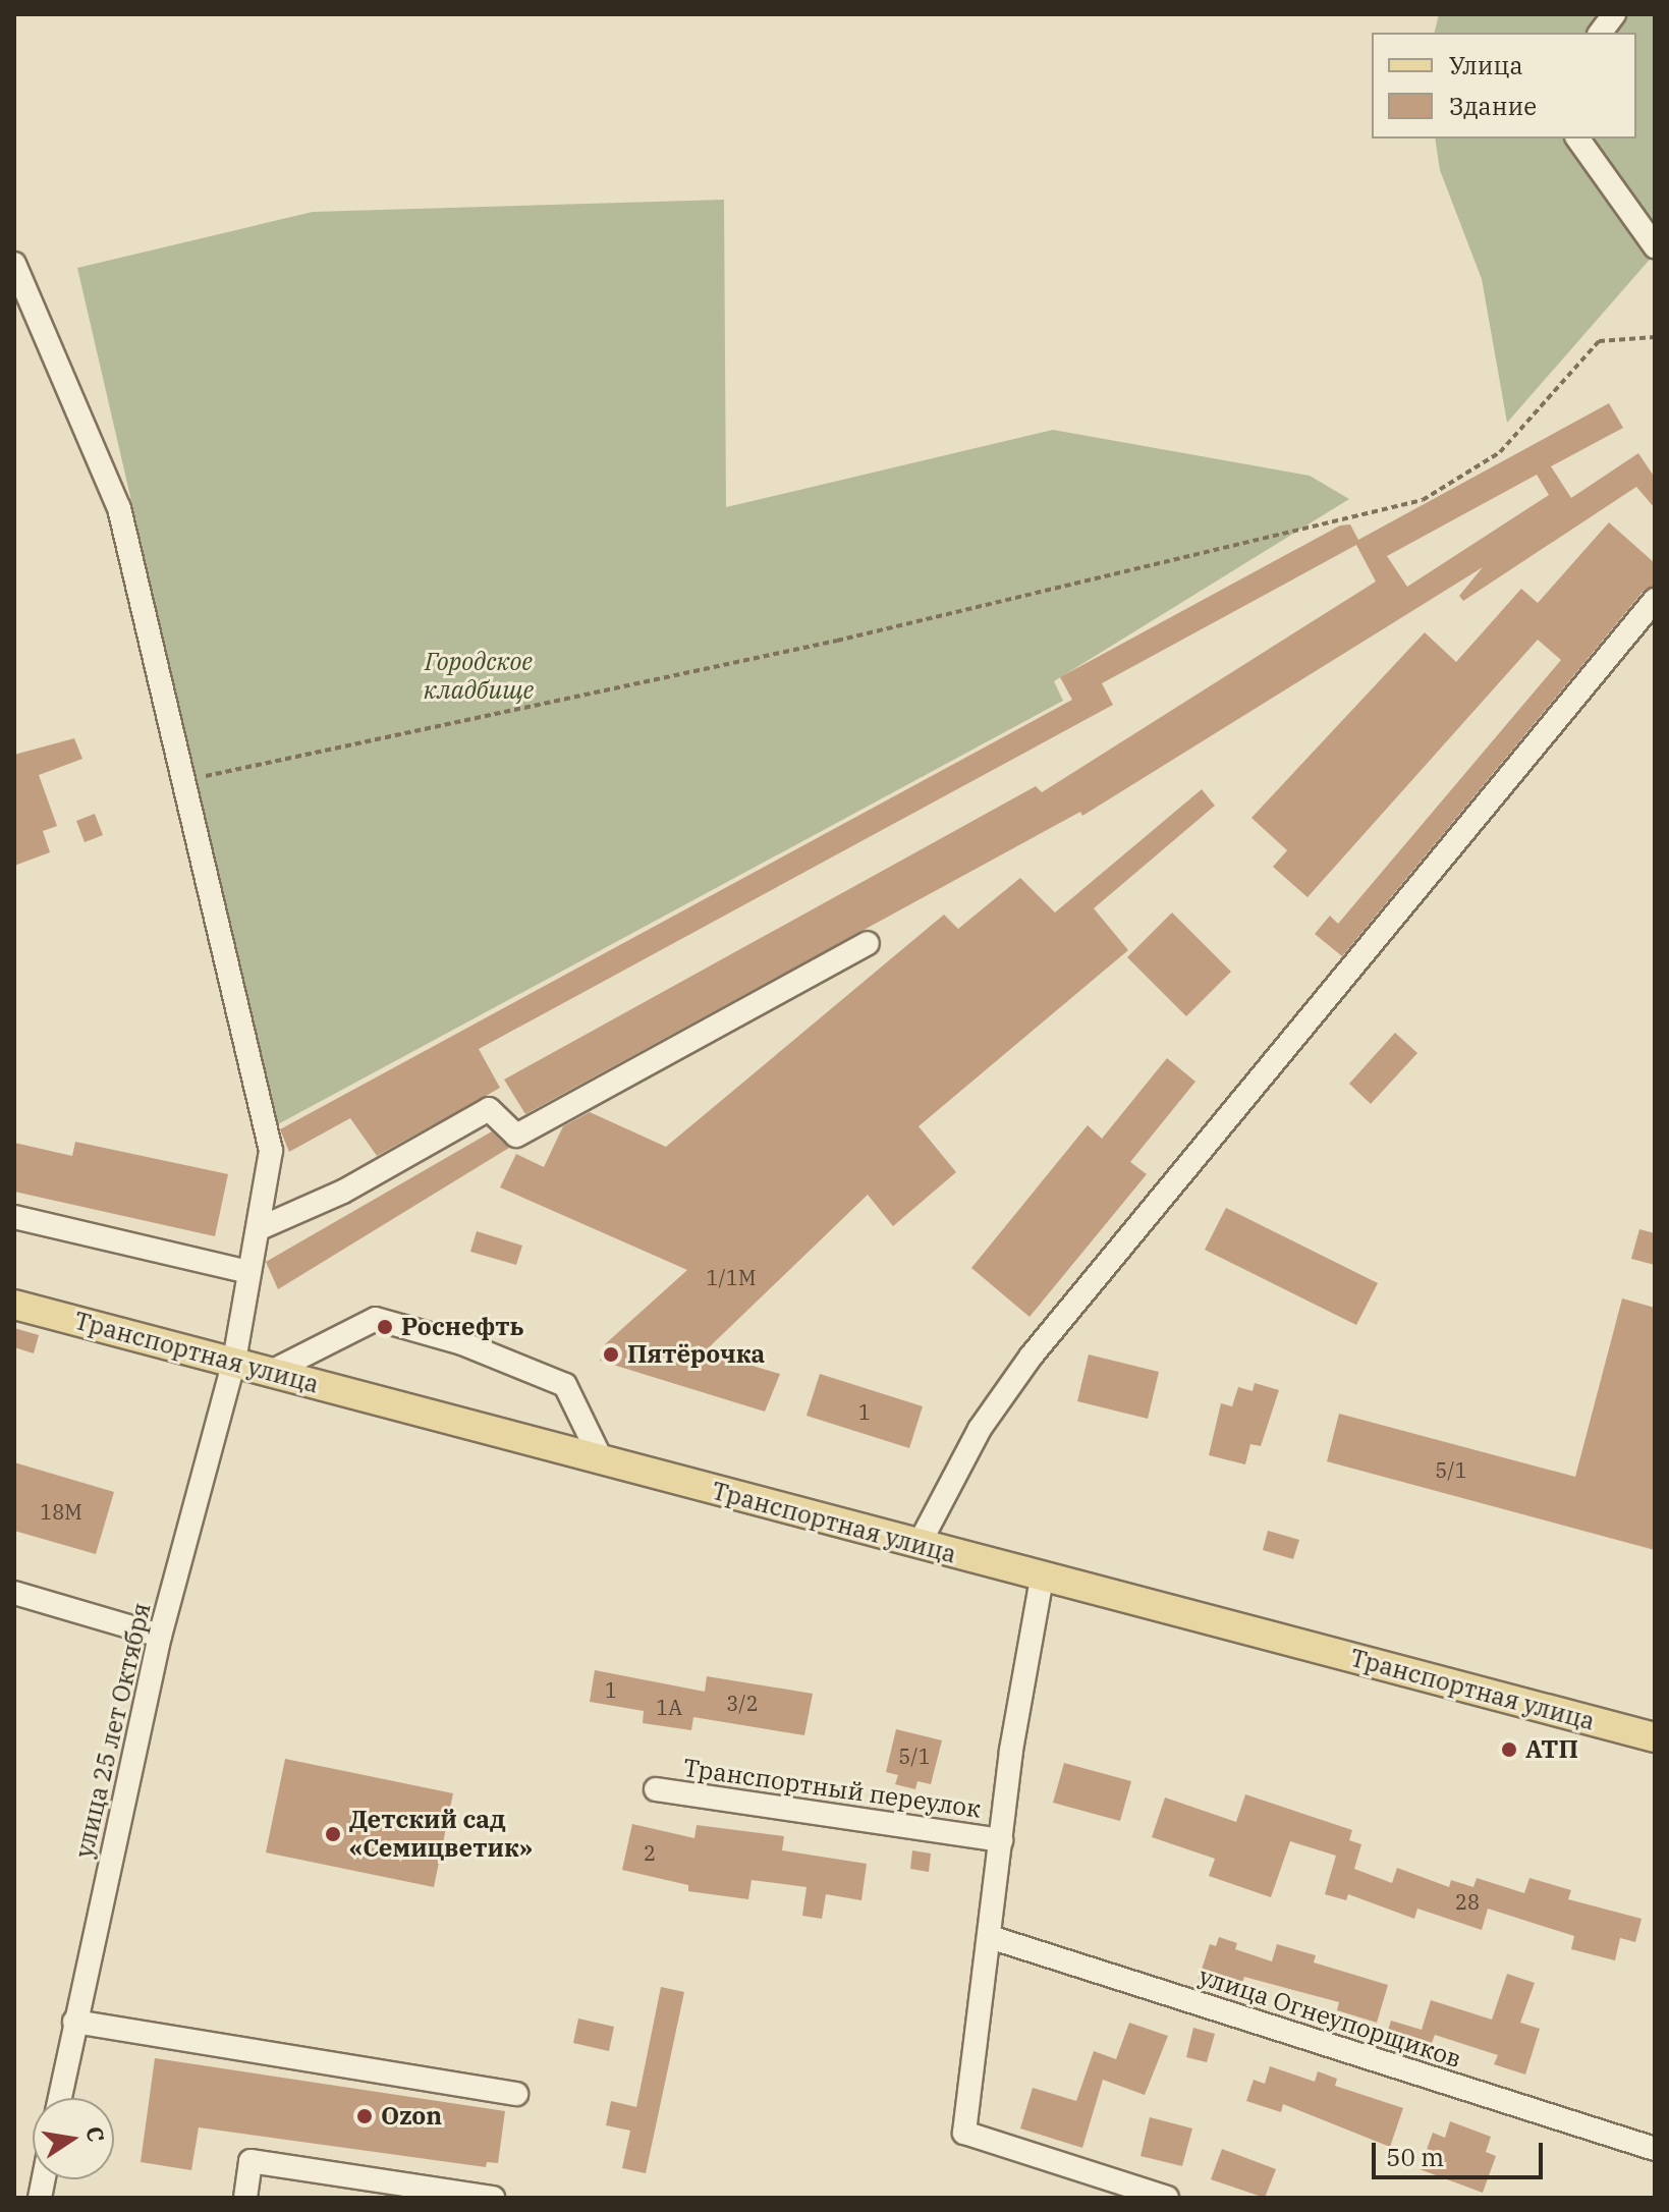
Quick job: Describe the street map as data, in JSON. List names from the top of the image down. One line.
{"streets":{"main road":["Транспортная улица"],"street":["улица 25 лет Октября","Транспортный переулок","улица Огнеупорщиков"]},"crossings":[["Транспортная улица","улица 25 лет Октября"]],"parks":["Городское кладбище"],"places":["Роснефть","Пятёрочка","АТП","Детский сад «Семицветик»","Ozon"],"house_numbers":["1/1М","1","5/1","18М","1","3/2","1А","5/1","2","28"],"legend":["Улица","Здание"],"scale_bar":"50 m","north":"right"}
